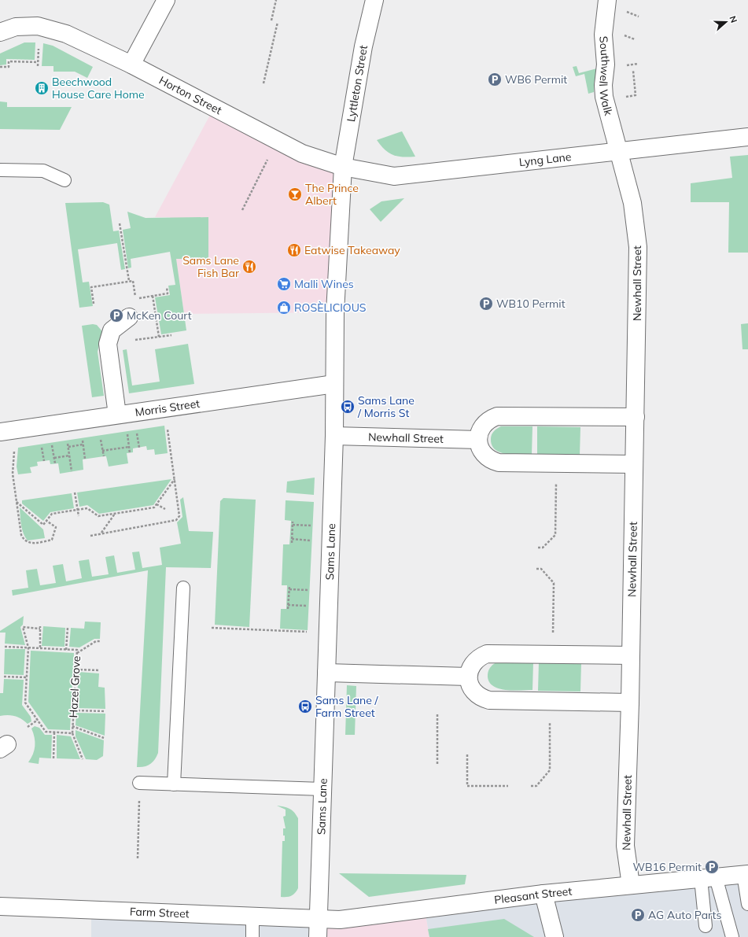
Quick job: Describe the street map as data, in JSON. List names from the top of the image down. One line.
{"streets":{"street":["Southwell Walk","Lyttleton Street","Horton Street","Lyng Lane","Newhall Street","Morris Street","Sams Lane","Pleasant Street","Farm Street"],"path":["Hazel Grove"]},"crossings":[["Southwell Walk","Lyng Lane"],["Southwell Walk","Newhall Street"],["Lyttleton Street","Horton Street"],["Lyttleton Street","Lyng Lane"],["Lyttleton Street","Sams Lane"],["Horton Street","Lyng Lane"],["Horton Street","Sams Lane"],["Lyng Lane","Newhall Street"],["Lyng Lane","Sams Lane"],["Newhall Street","Sams Lane"],["Newhall Street","Pleasant Street"],["Morris Street","Sams Lane"],["Sams Lane","Pleasant Street"],["Sams Lane","Farm Street"],["Pleasant Street","Farm Street"]],"places":{"parking":["WB6 Permit","WB10 Permit","McKen Court","WB16 Permit","AG Auto Parts"],"building":["Beechwood House Care Home"],"bar":["The Prince Albert"],"restaurant":["Eatwise Takeaway","Sams Lane Fish Bar"],"supermarket":["Malli Wines"],"shop":["ROSÈLICIOUS"],"bus stop":["Sams Lane / Morris St","Sams Lane / Farm Street"]},"north":"right"}
